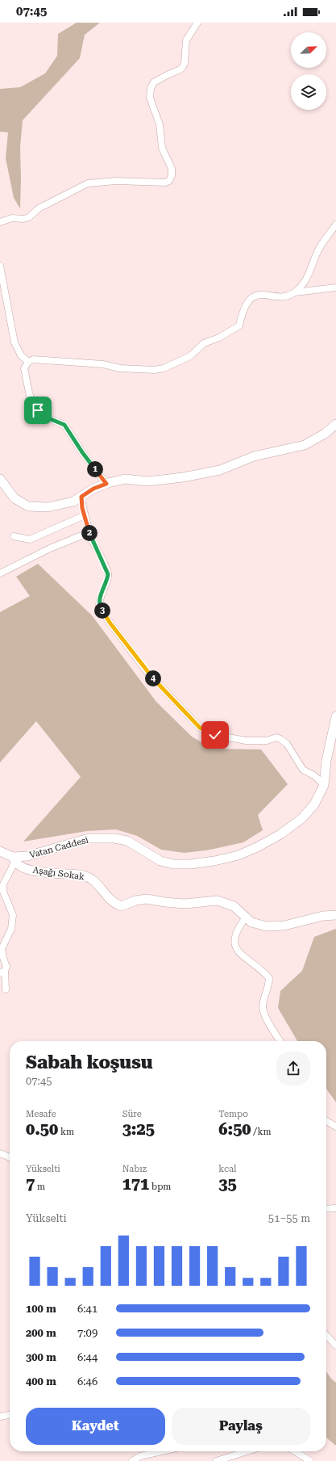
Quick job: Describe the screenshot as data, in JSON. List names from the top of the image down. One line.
{"streets":{"street":["Vatan Caddesi","Aşağı Sokak"]},"crossings":[["Vatan Caddesi","Aşağı Sokak"]],"north":"top right","page":{"status":"07:45","pins":["1","2","3","4"],"heading":["Sabah koşusu","07:45"],"stats":[["Mesafe","0.50 km"],["Süre","3:25"],["Tempo","6:50 /km"],["Yükselti","7 m"],["Nabız","171 bpm"],["kcal","35"]],"chart":["Yükselti","51–55 m"],"list":[{"name":"100 m","note":"6:41"},{"name":"200 m","note":"7:09"},{"name":"300 m","note":"6:44"},{"name":"400 m","note":"6:46"}],"buttons":["Kaydet","Paylaş"]}}
